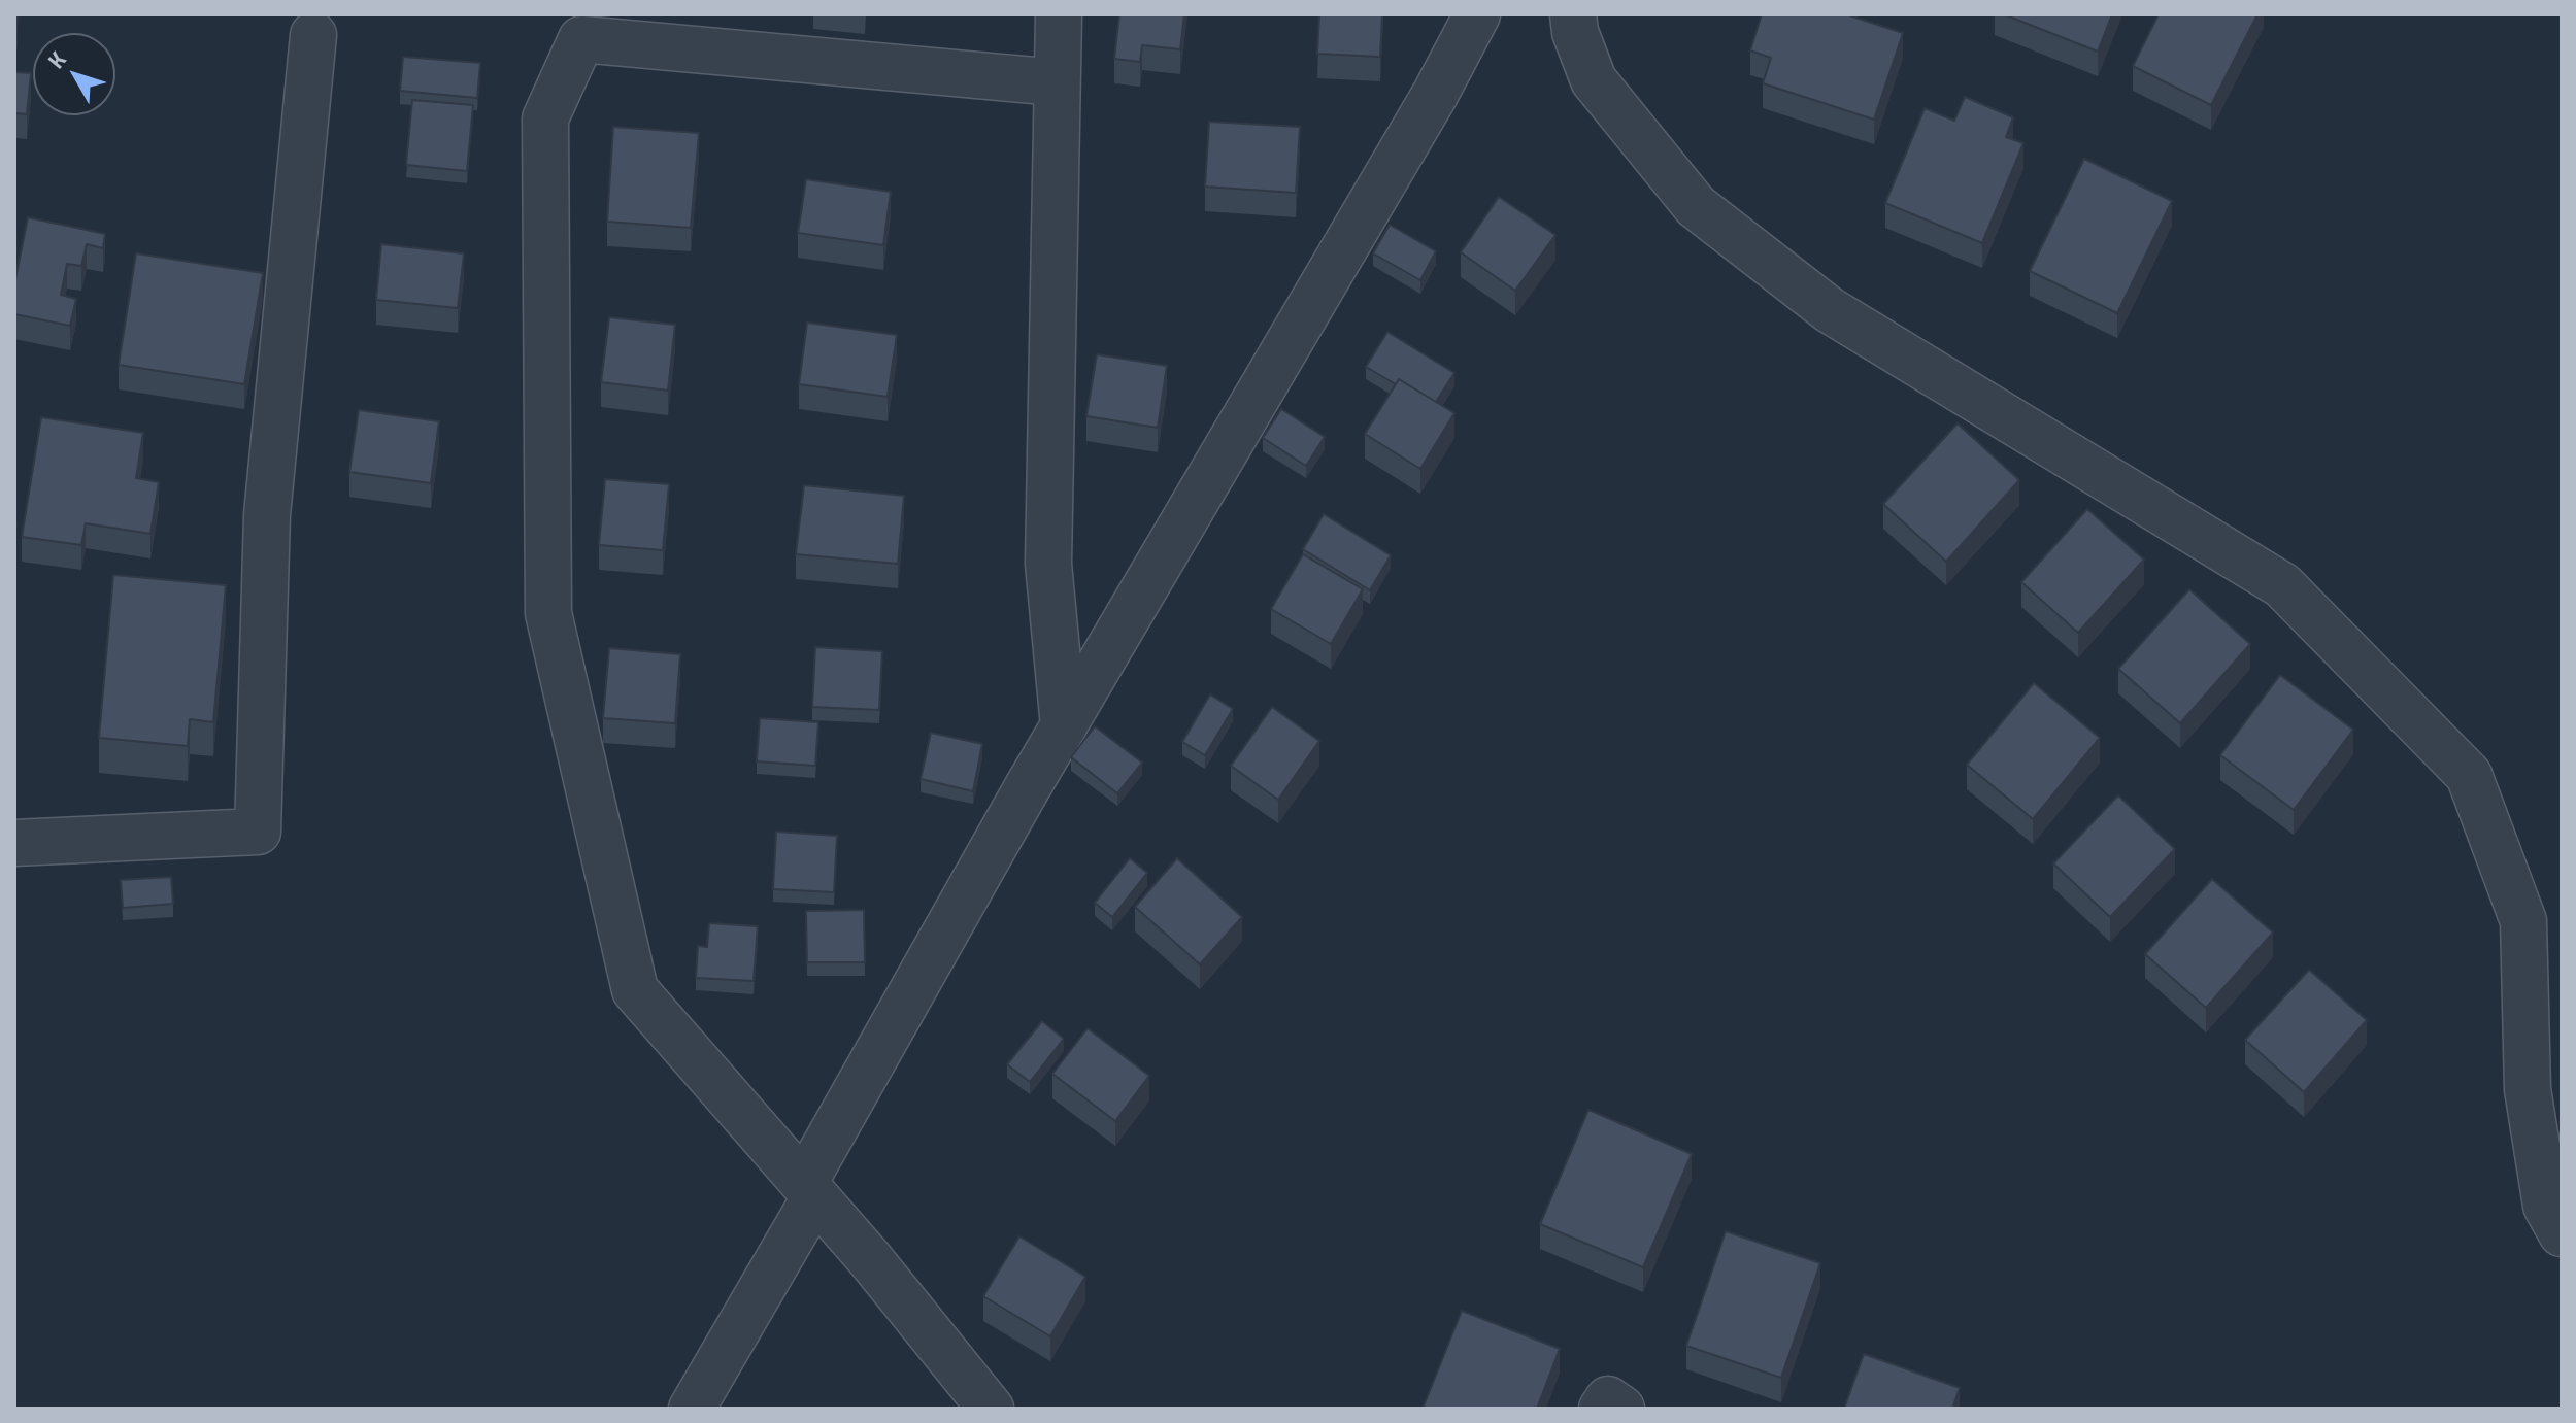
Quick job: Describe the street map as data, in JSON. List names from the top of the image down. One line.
{"north":"top left"}
